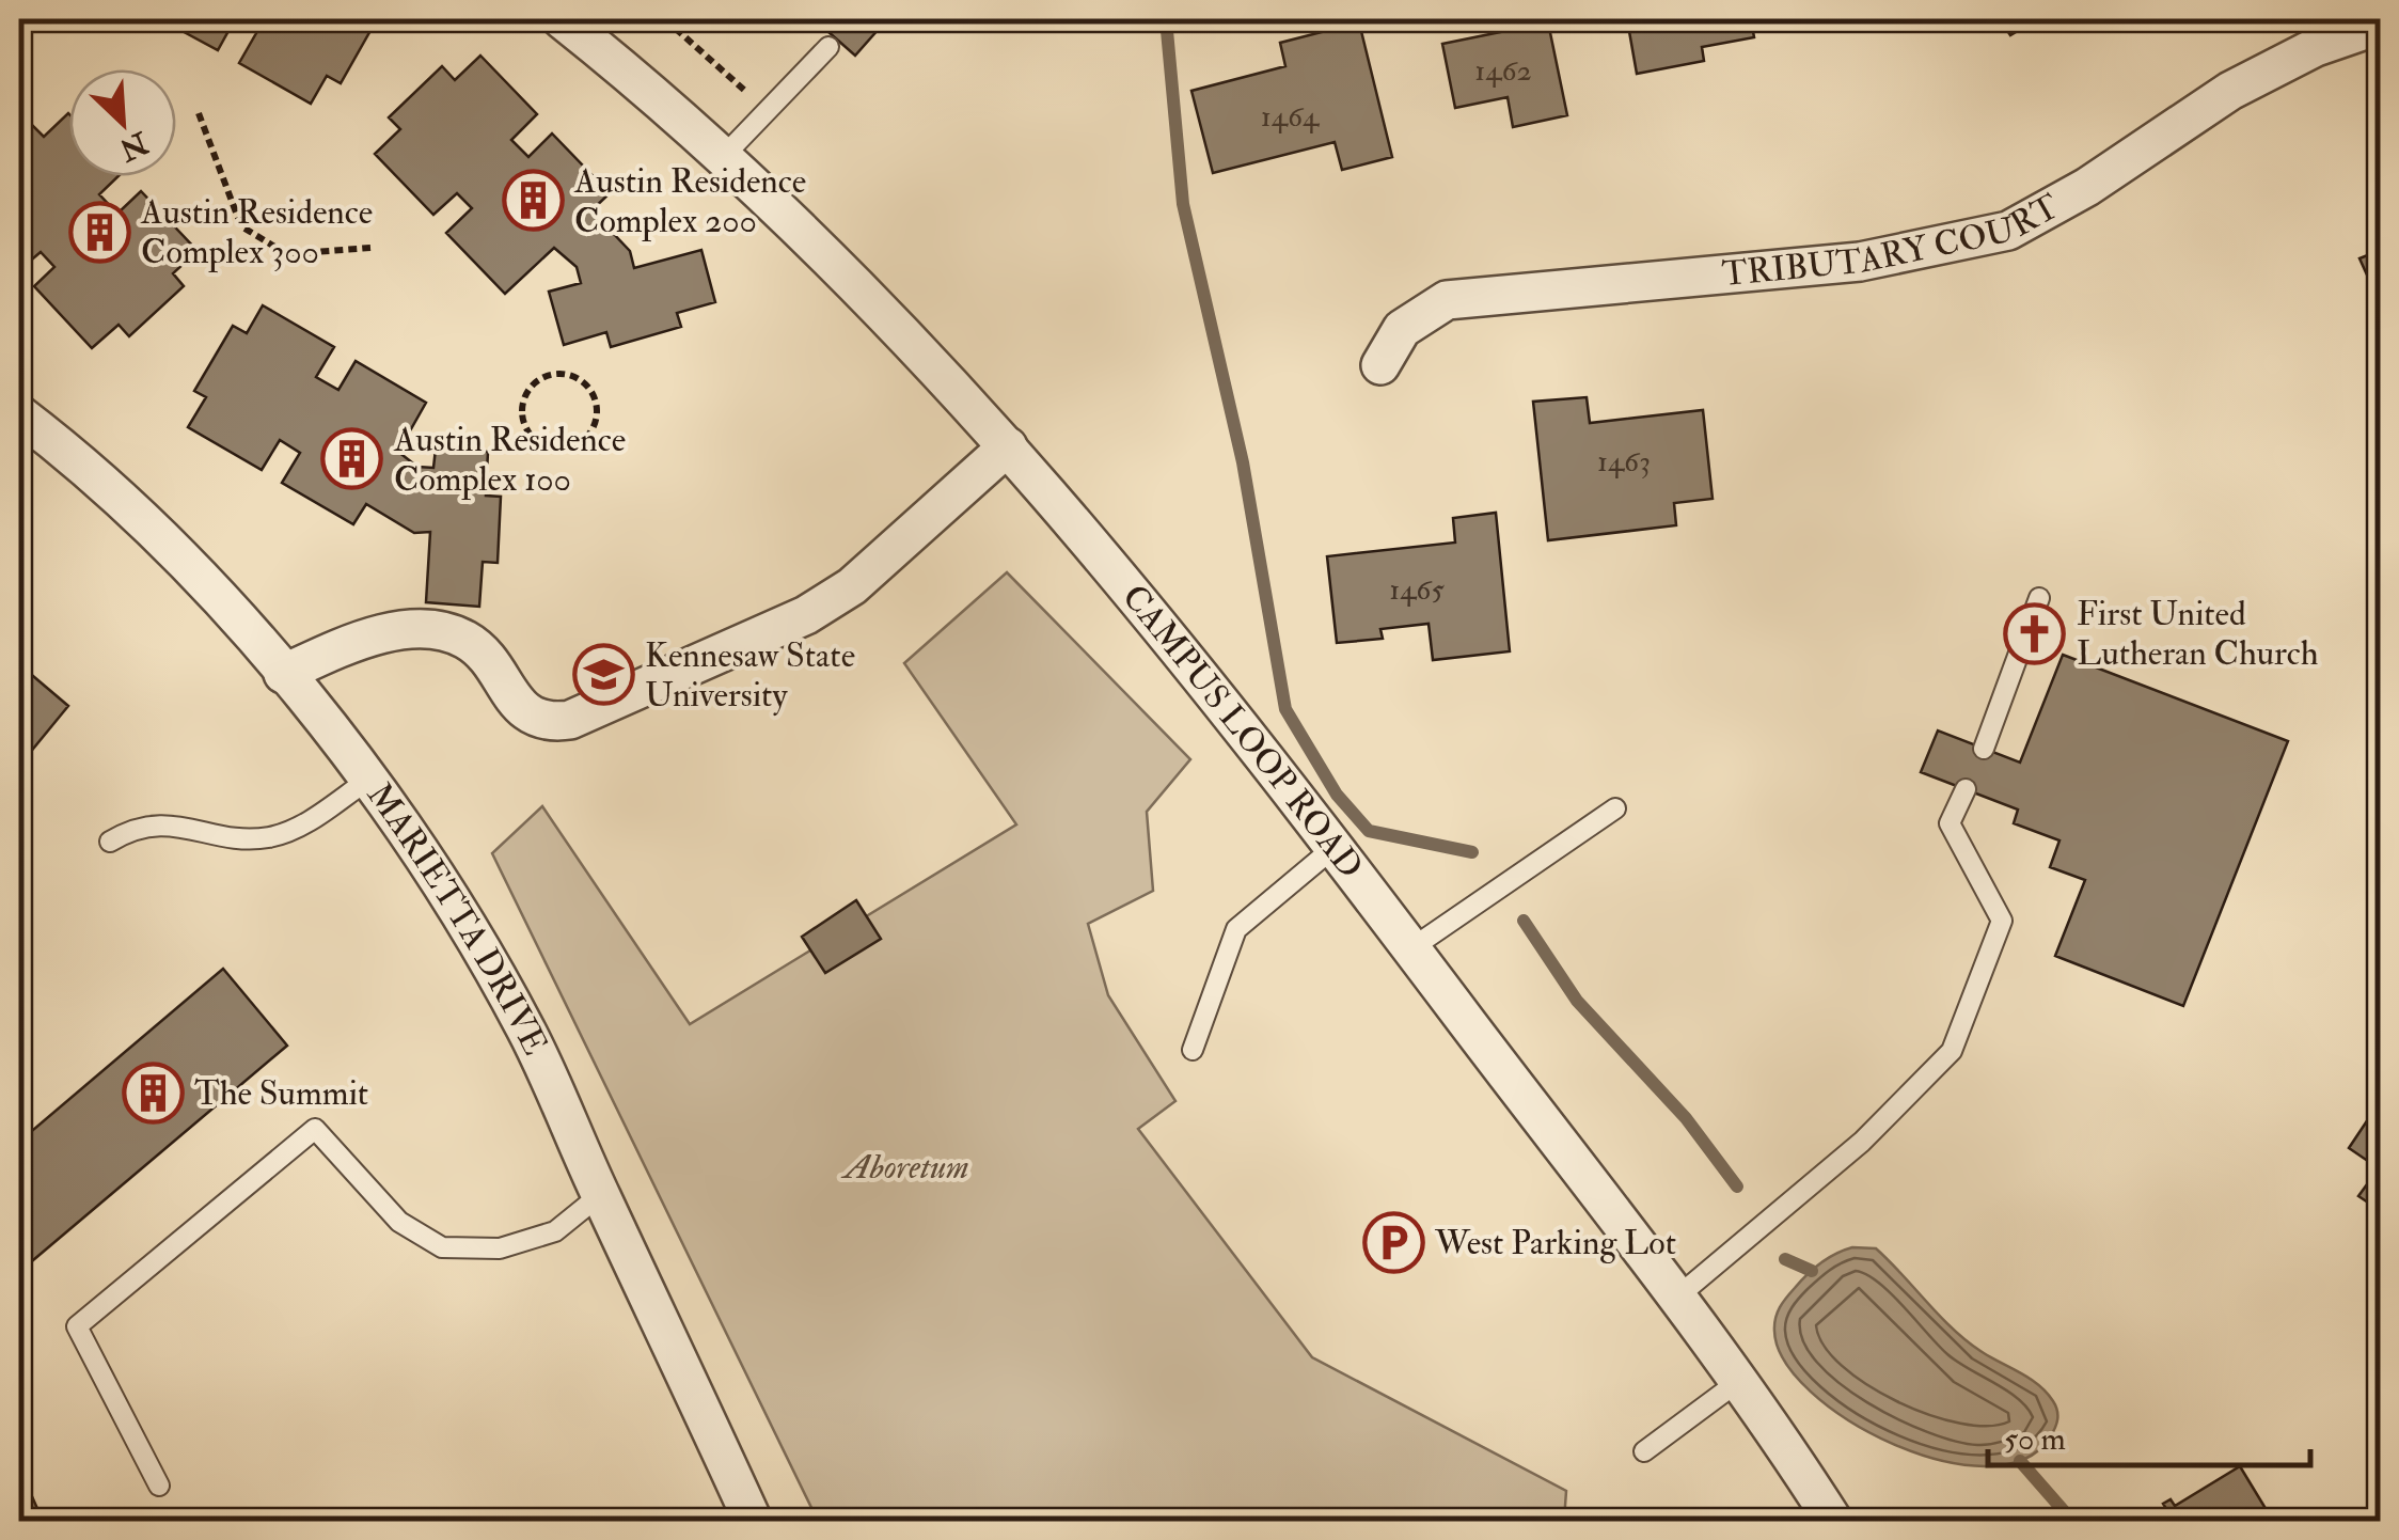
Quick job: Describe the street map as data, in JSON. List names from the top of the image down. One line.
{"streets":{"street":["TRIBUTARY COURT","CAMPUS LOOP ROAD","MARIETTA DRIVE"]},"parks":["Aboretum"],"places":{"building":["Austin Residence Complex 200","Austin Residence Complex 300","Austin Residence Complex 100","The Summit"],"church":["First United Lutheran Church"],"school or university":["Kennesaw State University"],"parking":["West Parking Lot"]},"house_numbers":["1462","1464","1463","1465"],"scale_bar":"50 m","north":"bottom right"}
